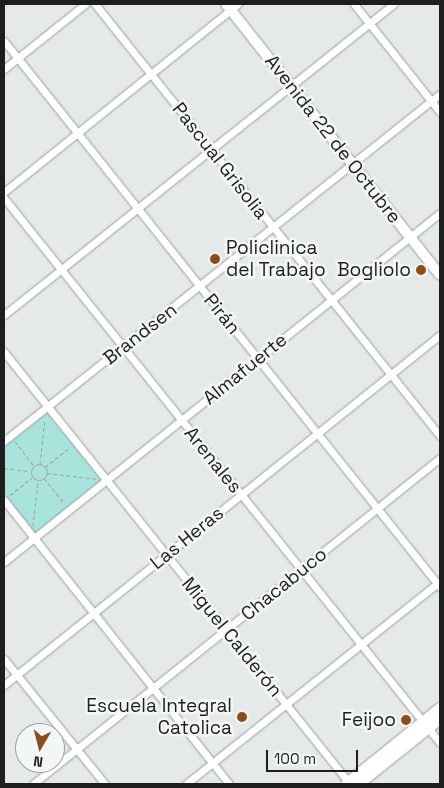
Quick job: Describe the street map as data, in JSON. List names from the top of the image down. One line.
{"streets":{"main road":["Avenida 22 de Octubre"],"street":["Pascual Grisolia","Pirán","Brandsen","Almafuerte","Arenales","Las Heras","Chacabuco","Miguel Calderón"]},"crossings":[["Avenida 22 de Octubre","Brandsen"],["Avenida 22 de Octubre","Almafuerte"],["Pascual Grisolia","Brandsen"],["Pascual Grisolia","Almafuerte"],["Pascual Grisolia","Las Heras"],["Pirán","Brandsen"],["Pirán","Almafuerte"],["Pirán","Las Heras"],["Pirán","Chacabuco"],["Brandsen","Arenales"],["Brandsen","Miguel Calderón"],["Almafuerte","Arenales"],["Almafuerte","Miguel Calderón"],["Arenales","Las Heras"],["Arenales","Chacabuco"],["Las Heras","Miguel Calderón"],["Chacabuco","Miguel Calderón"]],"places":["Policlinica del Trabajo","Bogliolo","Escuela Integral Catolica","Feijoo"],"scale_bar":"100 m","north":"bottom"}
